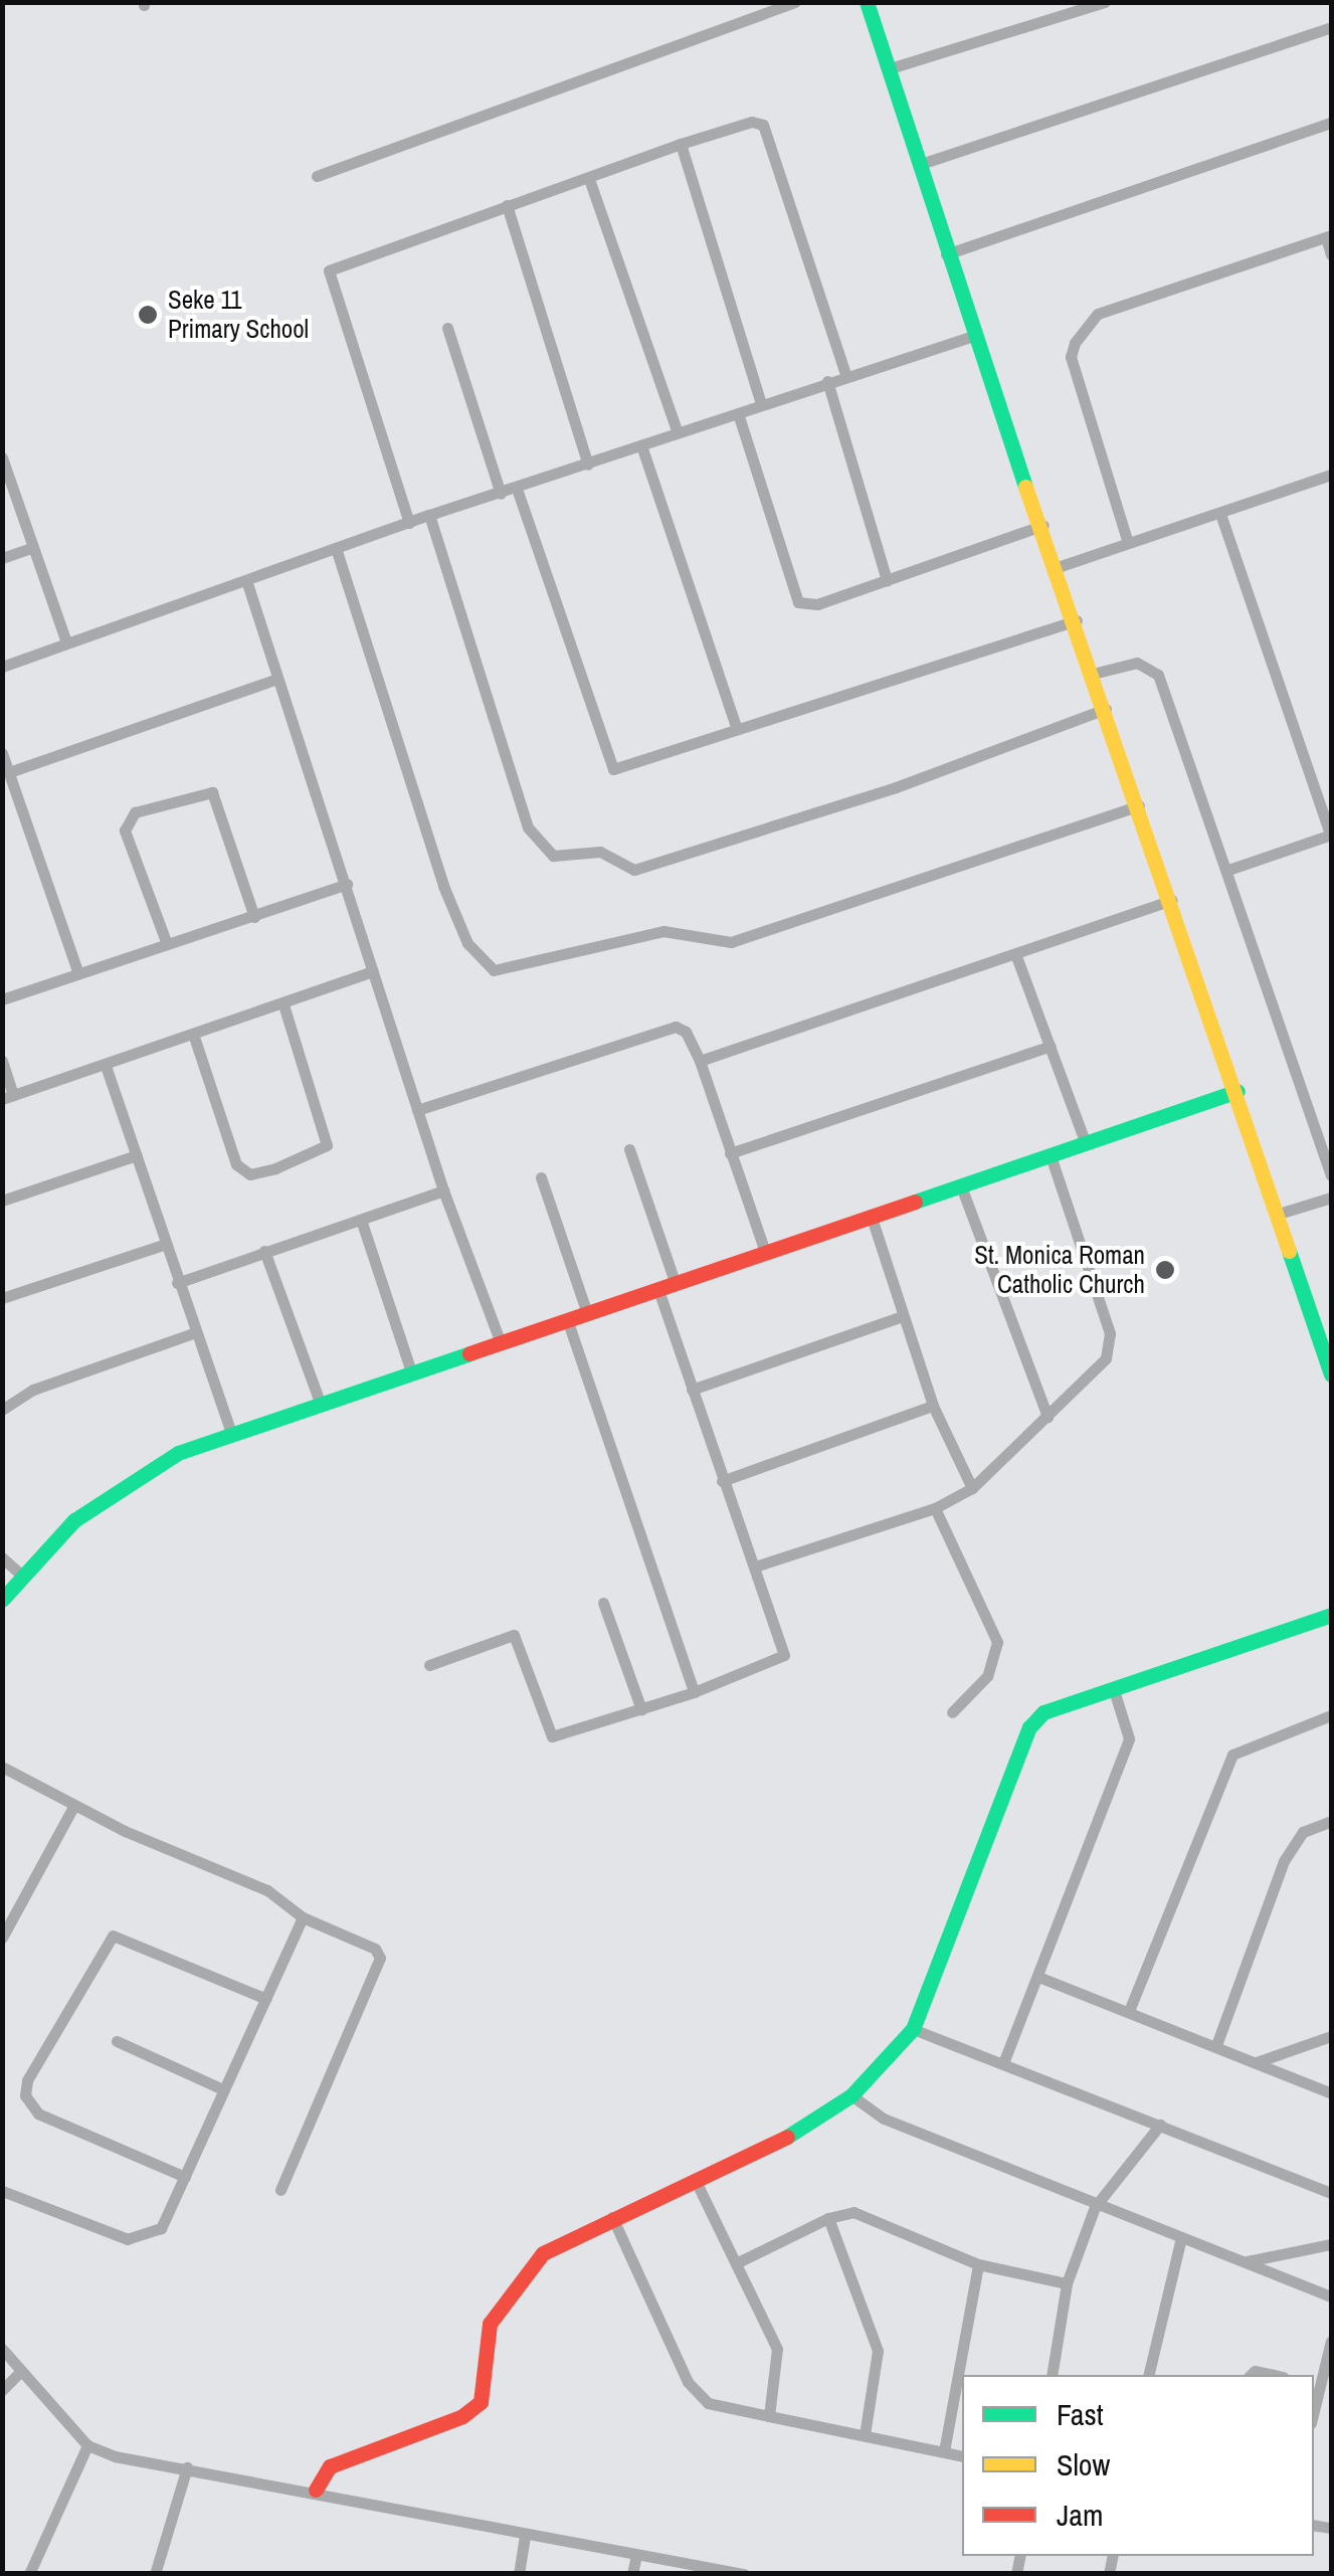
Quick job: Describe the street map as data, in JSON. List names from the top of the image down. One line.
{"places":["Seke 11 Primary School","St. Monica Roman Catholic Church"],"legend":["Fast","Slow","Jam"]}
